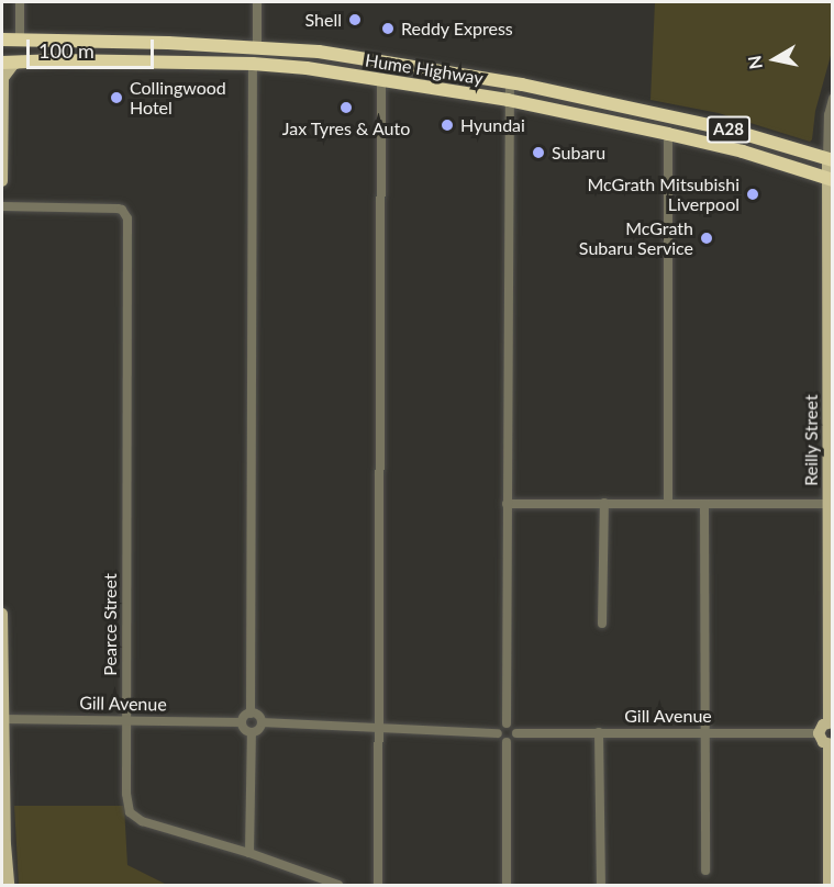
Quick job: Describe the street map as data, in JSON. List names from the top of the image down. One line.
{"streets":{"highway":["Hume Highway","A28"],"main road":["Reilly Street"],"street":["Pearce Street","Gill Avenue"]},"crossings":[["Hume Highway","Reilly Street"],["Pearce Street","Gill Avenue"]],"places":["Shell","Reddy Express","Collingwood Hotel","Jax Tyres & Auto","Hyundai","Subaru","McGrath Mitsubishi Liverpool","McGrath Subaru Service"],"scale_bar":"100 m","north":"left"}
